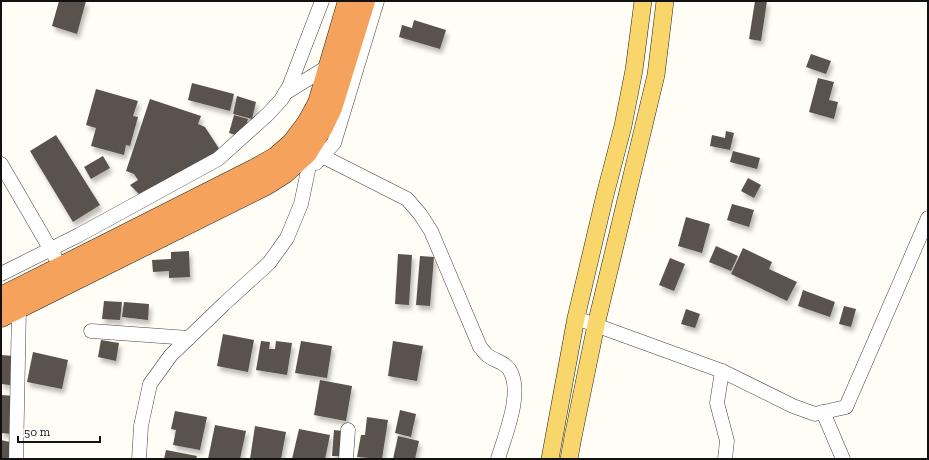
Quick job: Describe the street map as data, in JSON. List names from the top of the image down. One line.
{"scale_bar":"50 m"}
